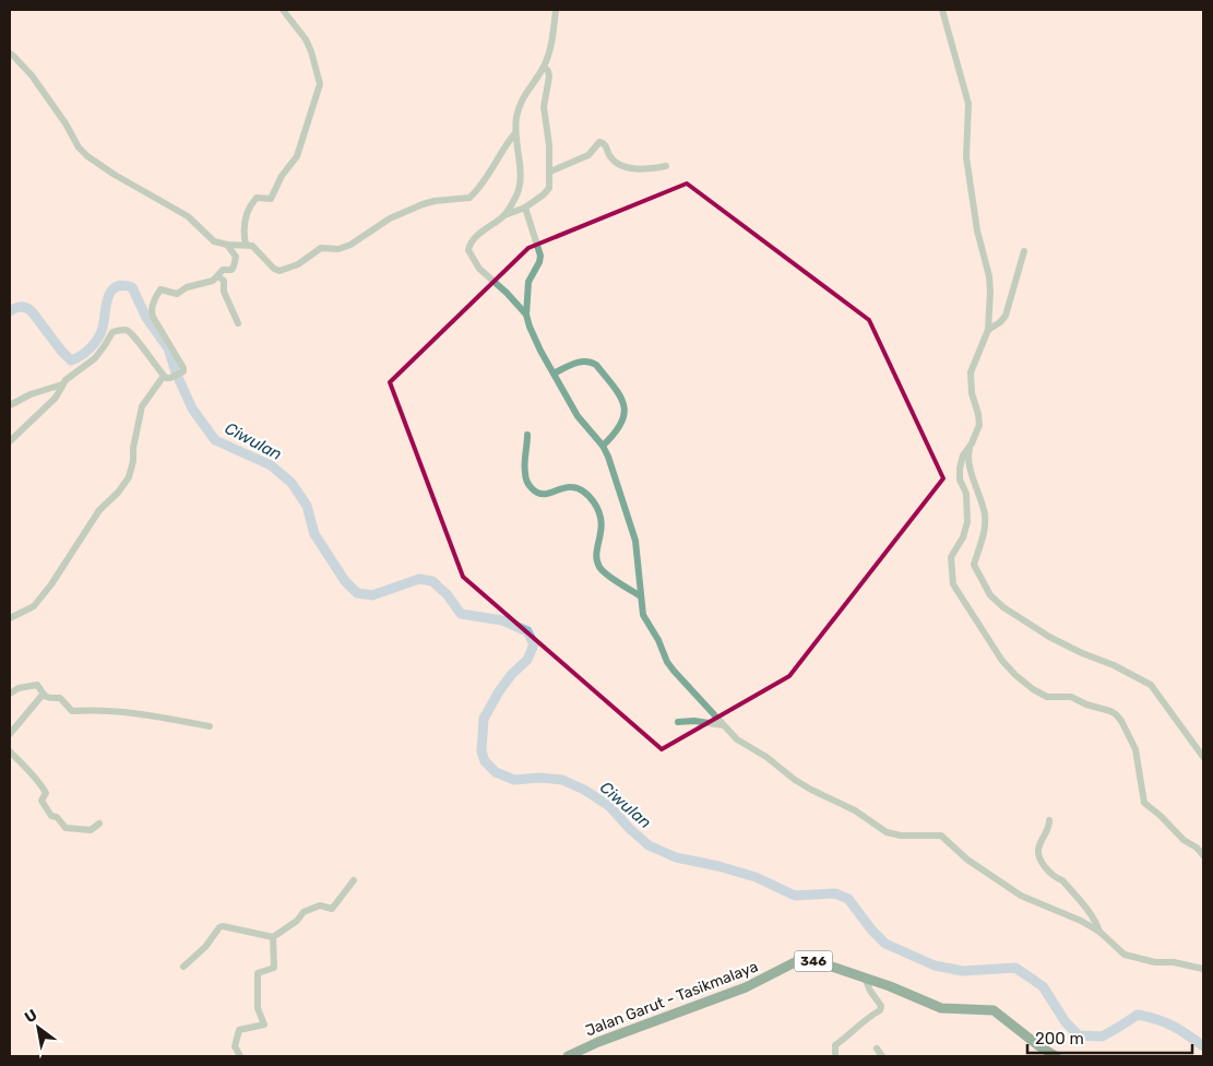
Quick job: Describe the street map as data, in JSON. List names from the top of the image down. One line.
{"streets":{"main road":["346","Jalan Garut - Tasikmalaya"]},"water":["Ciwulan"],"scale_bar":"200 m","north":"top left"}
